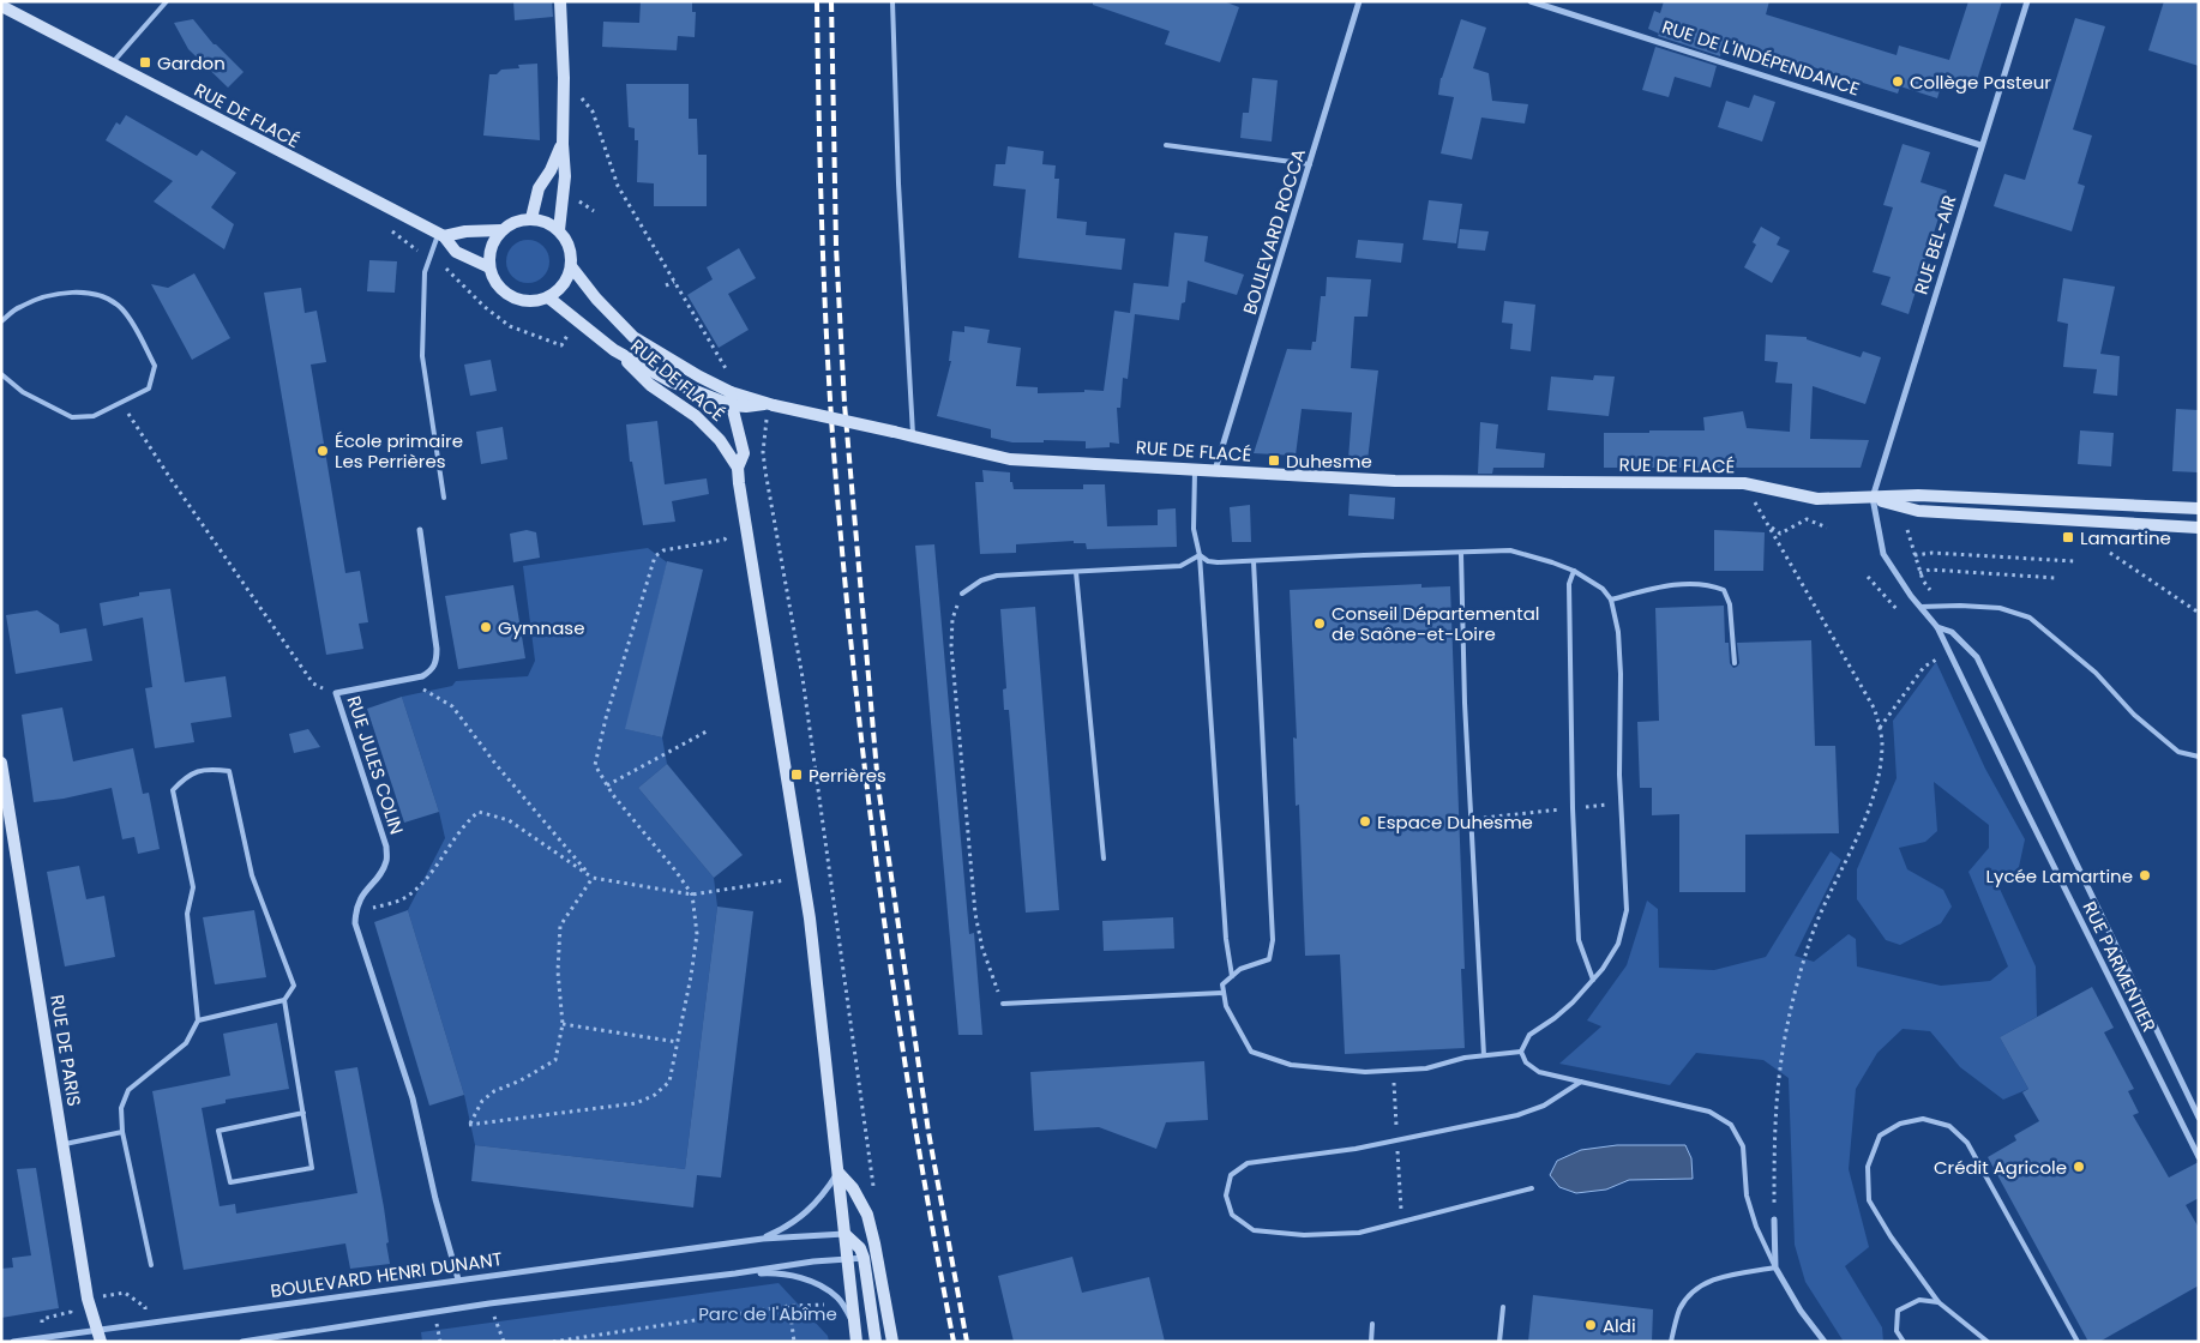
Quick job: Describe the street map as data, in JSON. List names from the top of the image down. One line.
{"streets":{"main road":["RUE DE FLACÉ","RUE DE PARIS"],"street":["RUE DE L'INDÉPENDANCE","BOULEVARD ROCCA","RUE BEL-AIR","RUE JULES COLIN","RUE PARMENTIER","BOULEVARD HENRI DUNANT"]},"crossings":[["RUE DE L'INDÉPENDANCE","RUE BEL-AIR"],["RUE DE FLACÉ","BOULEVARD ROCCA"],["RUE DE FLACÉ","RUE BEL-AIR"],["RUE DE FLACÉ","RUE PARMENTIER"],["RUE BEL-AIR","RUE PARMENTIER"],["RUE DE PARIS","BOULEVARD HENRI DUNANT"]],"parks":["Parc de l'Abîme"],"places":{"transit":["Gardon","Duhesme","Lamartine","Perrières"],"other":["Collège Pasteur","École primaire Les Perrières","Conseil Départemental de Saône-et-Loire","Gymnase","Espace Duhesme","Lycée Lamartine","Crédit Agricole","Aldi"]}}
